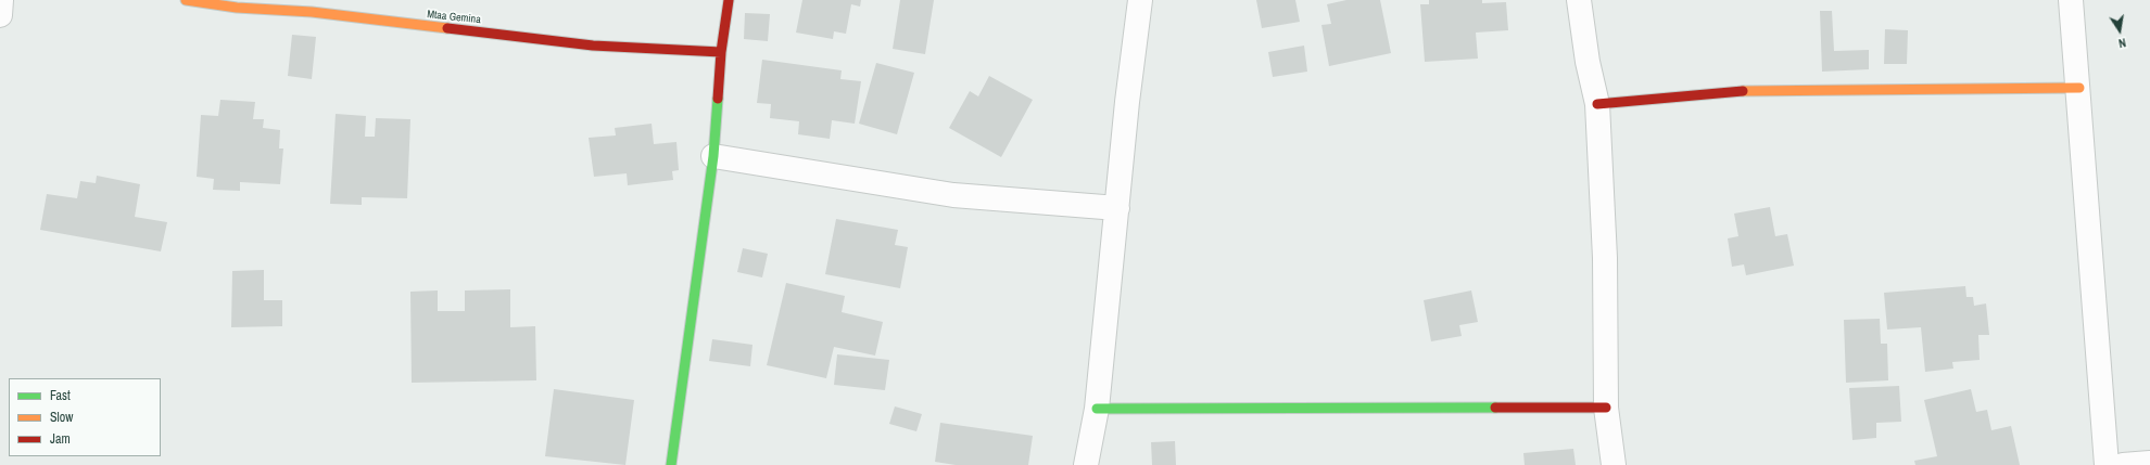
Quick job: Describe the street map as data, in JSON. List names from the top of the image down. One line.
{"streets":{"street":["Mtaa Gemina"]},"legend":["Fast","Slow","Jam"],"north":"bottom"}
